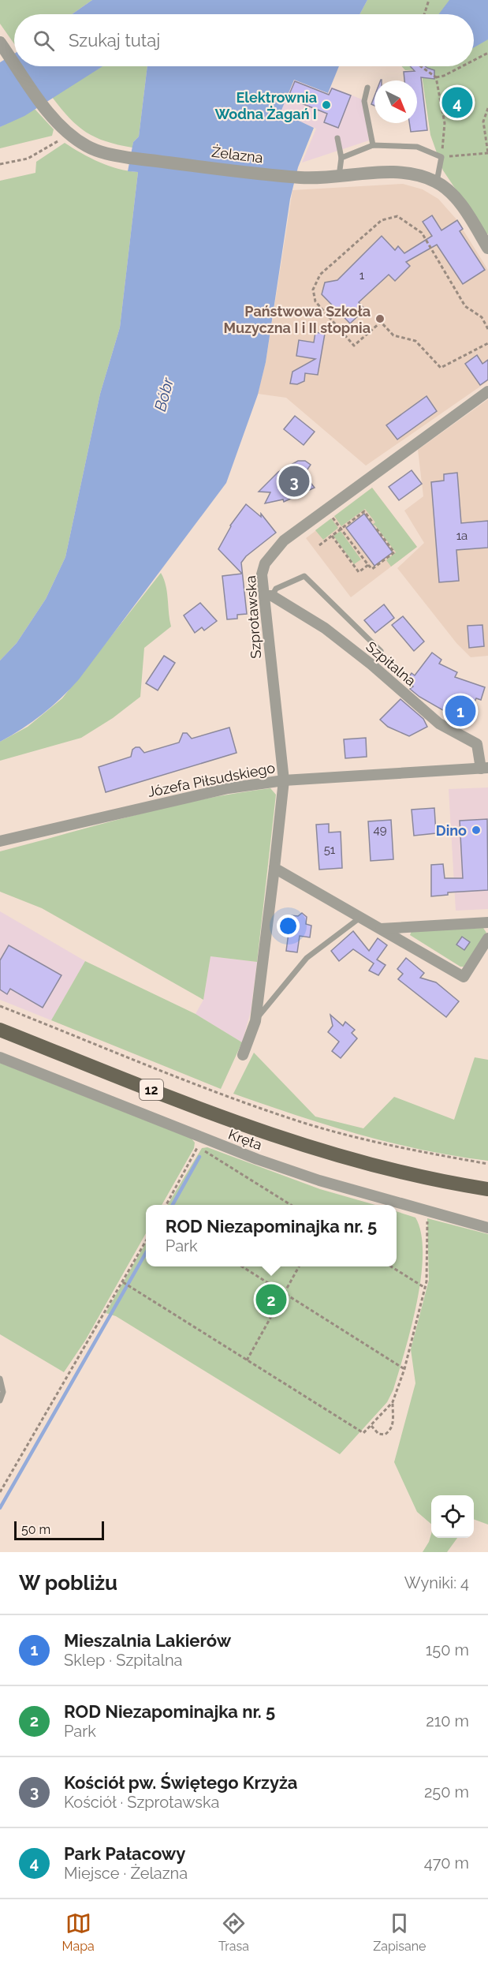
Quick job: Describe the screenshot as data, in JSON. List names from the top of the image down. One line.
{"streets":{"main road":["12"],"street":["Żelazna","Szprotawska","Szpitalna","Józefa Piłsudskiego","Kręta"]},"crossings":[["Szprotawska","Szpitalna"],["Szprotawska","Józefa Piłsudskiego"],["Szpitalna","Józefa Piłsudskiego"]],"water":["Bóbr"],"places":["Elektrownia Wodna Żagań I","Państwowa Szkoła Muzyczna I i II stopnia","Dino"],"house_numbers":["1","1a","49","51"],"scale_bar":"50 m","north":"bottom right","page":{"search":"Szukaj tutaj","pins":["4","3","1","2"],"popup":["ROD Niezapominajka nr. 5","Park"],"scale":"50 m","heading":["W pobliżu","Wyniki: 4"],"list":[{"mark":"1","name":"Mieszalnia Lakierów","note":"Sklep · Szpitalna","value":"150 m"},{"mark":"2","name":"ROD Niezapominajka nr. 5","note":"Park","value":"210 m"},{"mark":"3","name":"Kościół pw. Świętego Krzyża","note":"Kościół · Szprotawska","value":"250 m"},{"mark":"4","name":"Park Pałacowy","note":"Miejsce · Żelazna","value":"470 m"}],"nav":["Mapa","Trasa","Zapisane"]}}
